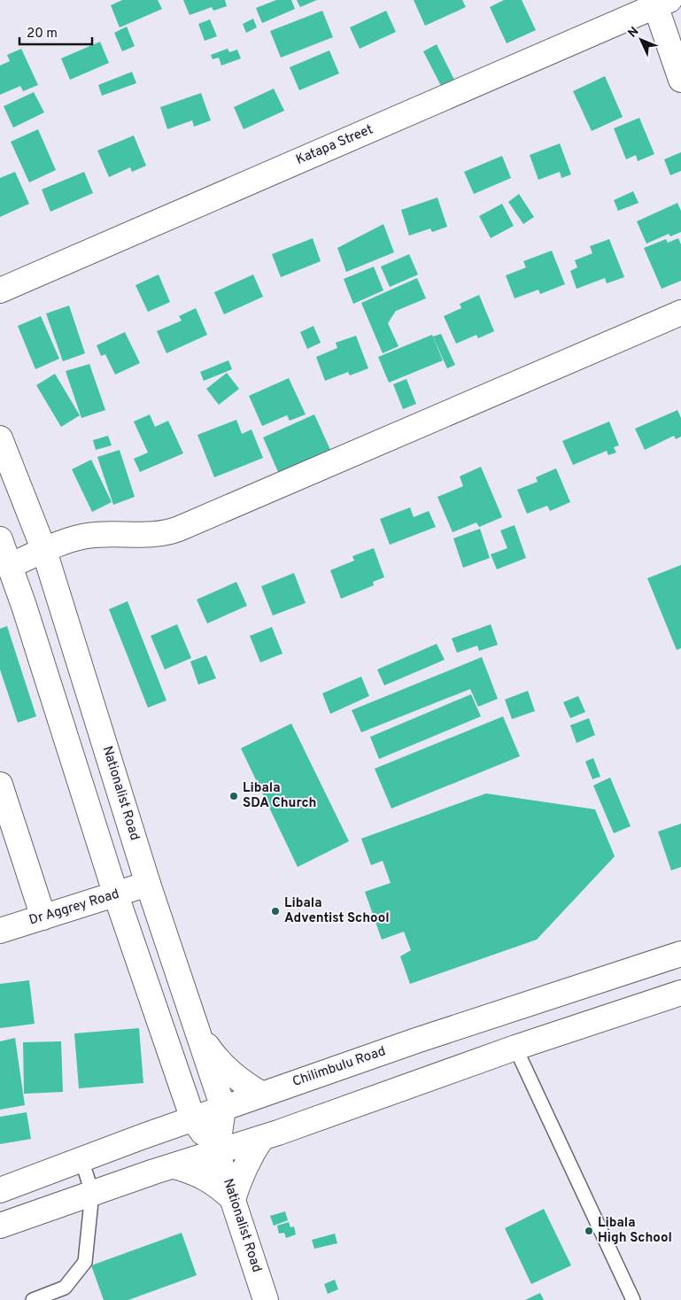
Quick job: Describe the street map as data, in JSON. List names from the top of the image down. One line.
{"streets":{"main road":["Katapa Street","Nationalist Road","Dr Aggrey Road","Chilimbulu Road"]},"crossings":[["Nationalist Road","Dr Aggrey Road"],["Nationalist Road","Chilimbulu Road"]],"places":["Libala SDA Church","Libala Adventist School","Libala High School"],"scale_bar":"20 m","north":"top left"}
